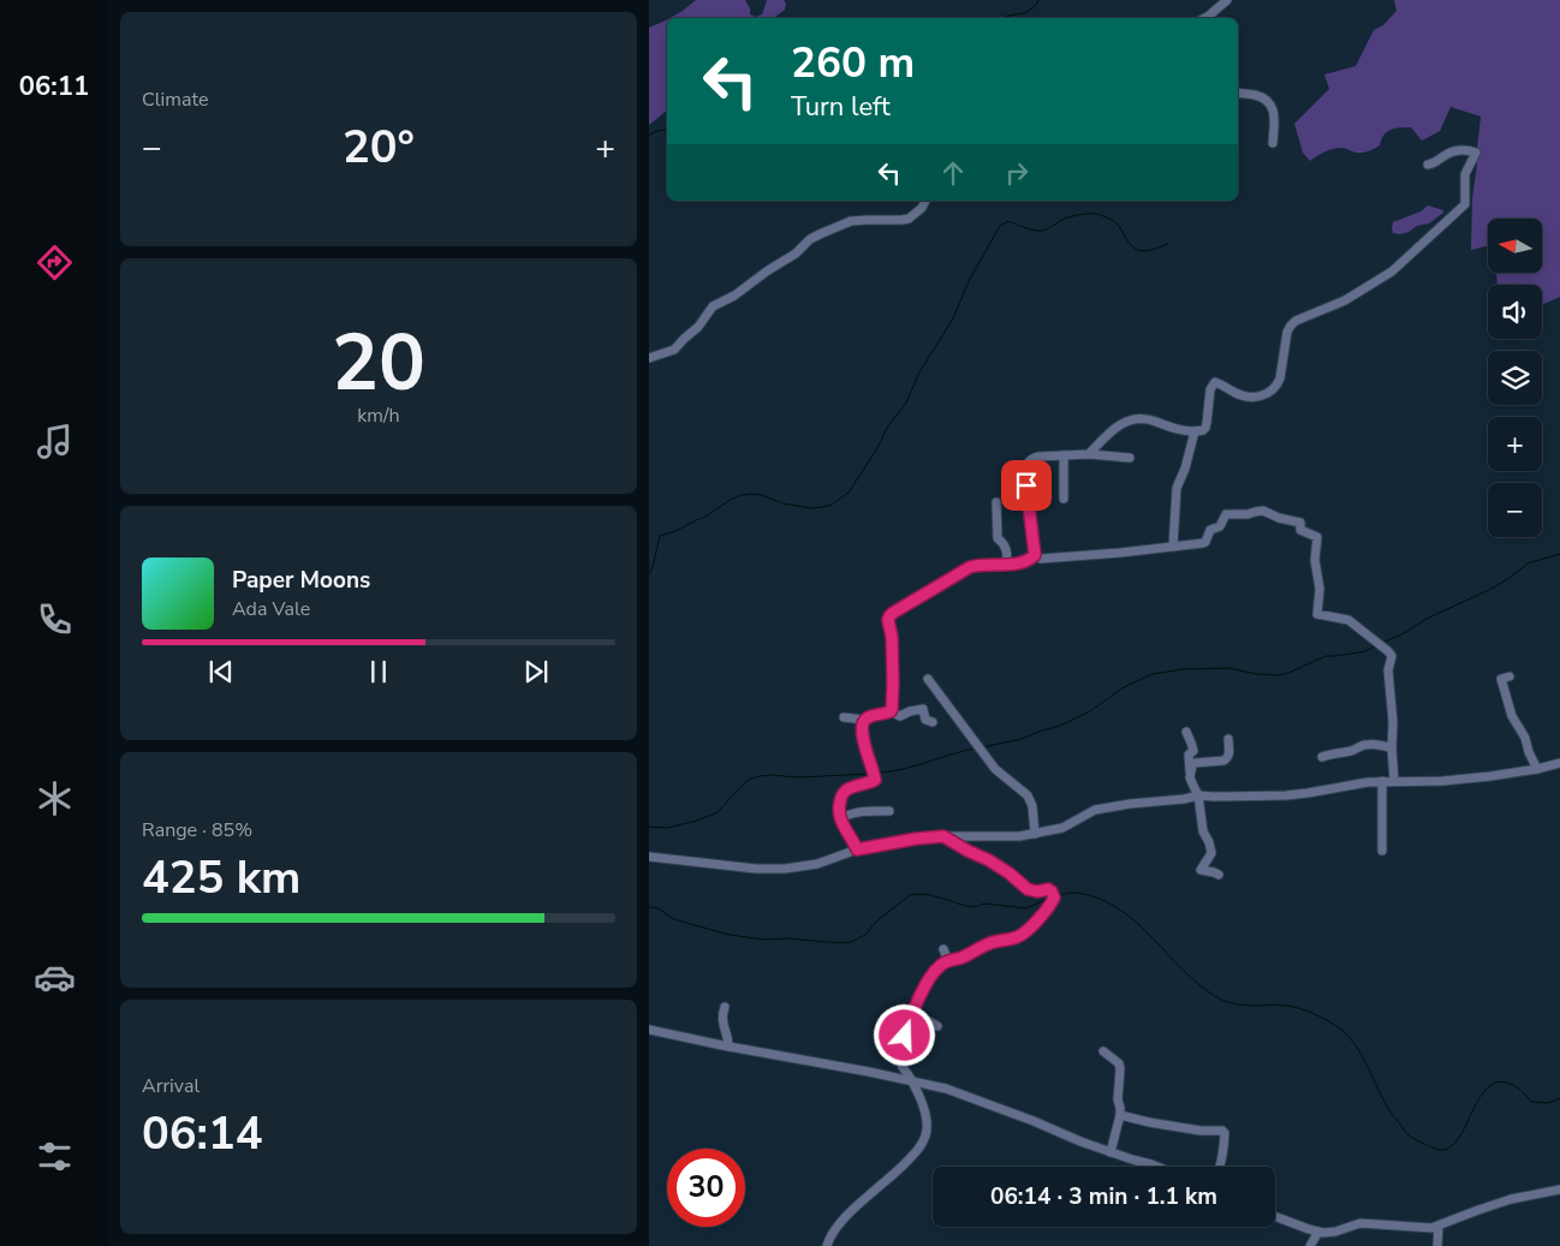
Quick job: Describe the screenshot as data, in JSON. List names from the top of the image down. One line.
{"north":"left","page":{"tabs":"06:11","tile":["Climate",["20","km/h"],["Range · 85%","425 km"],["Arrival","06:14"]],"turn":["260 m","Turn left"],"heat":["−","20°","+"],"map_buttons":["+","−"],"song":["Paper Moons","Ada Vale"],"limit":"30","trip":"06:14 · 3 min · 1.1 km"}}
